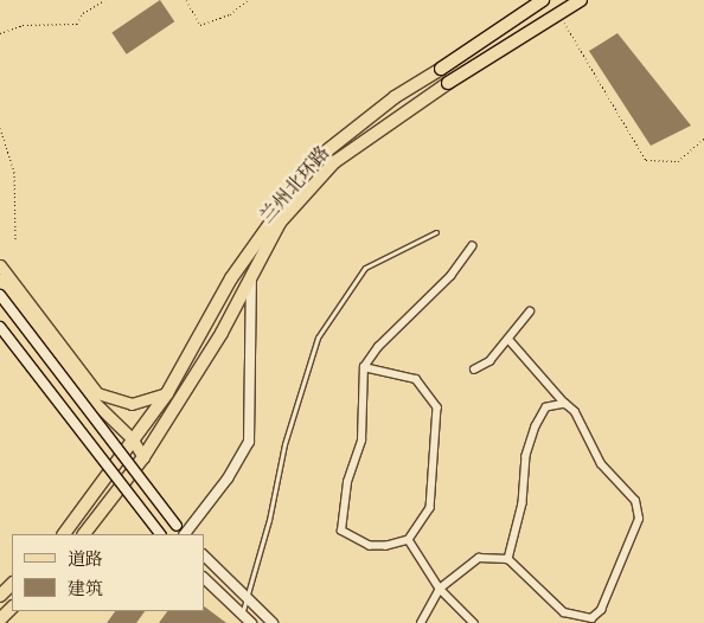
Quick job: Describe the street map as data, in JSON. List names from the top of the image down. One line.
{"streets":{"highway":["兰州北环路"]},"legend":["道路","建筑"]}
